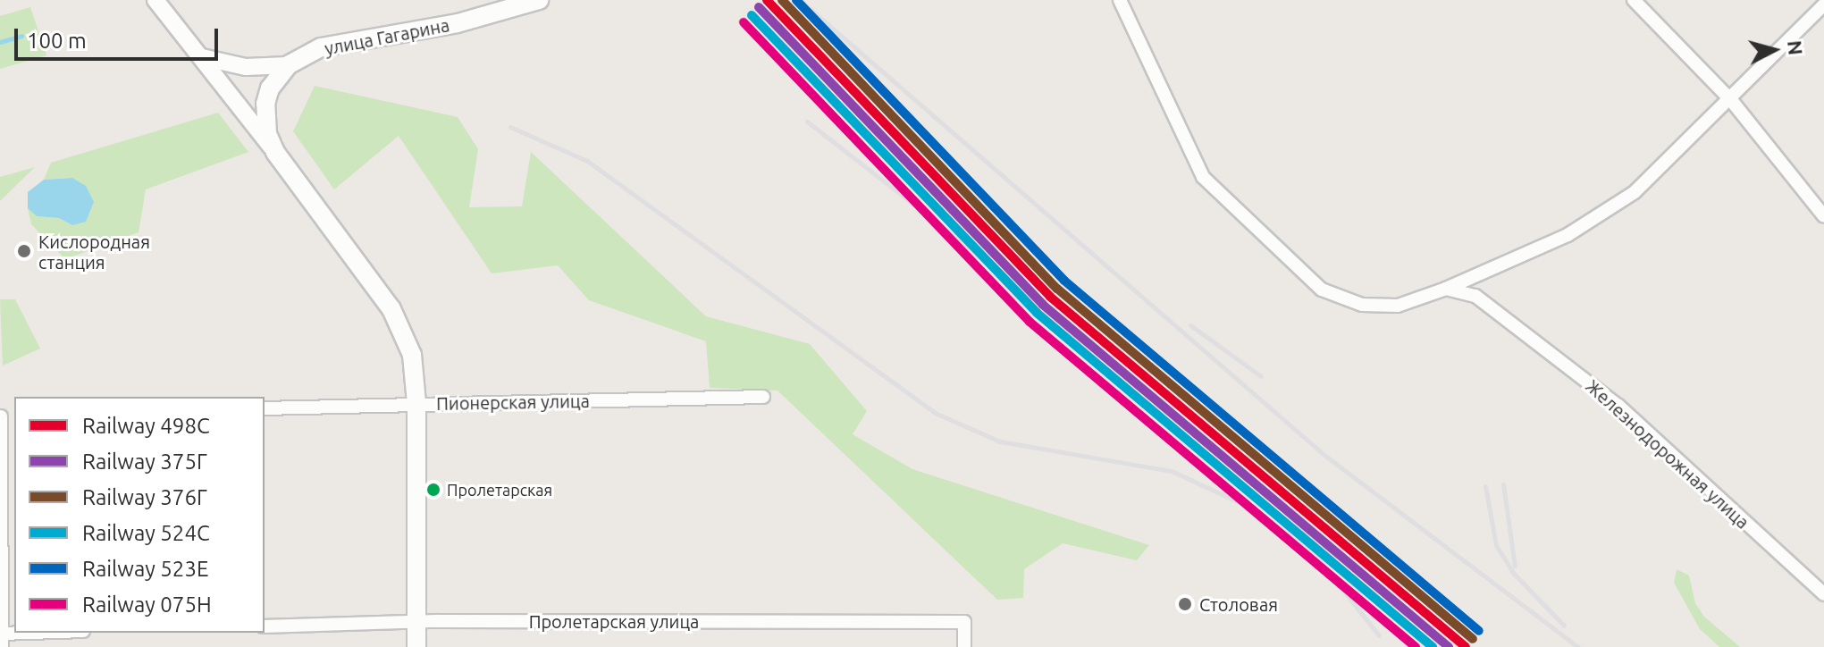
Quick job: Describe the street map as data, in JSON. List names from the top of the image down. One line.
{"streets":{"main road":["улица Гагарина"],"street":["Пионерская улица","Железнодорожная улица","Пролетарская улица"]},"places":["Кислородная станция","Пролетарская","Столовая"],"lines":["rail line 498С","rail line 376Г","rail line 523Е","rail line 375Г","rail line 524С","rail line 075Н"],"legend":["Railway 498С","Railway 375Г","Railway 376Г","Railway 524С","Railway 523Е","Railway 075Н"],"scale_bar":"100 m","north":"right"}
